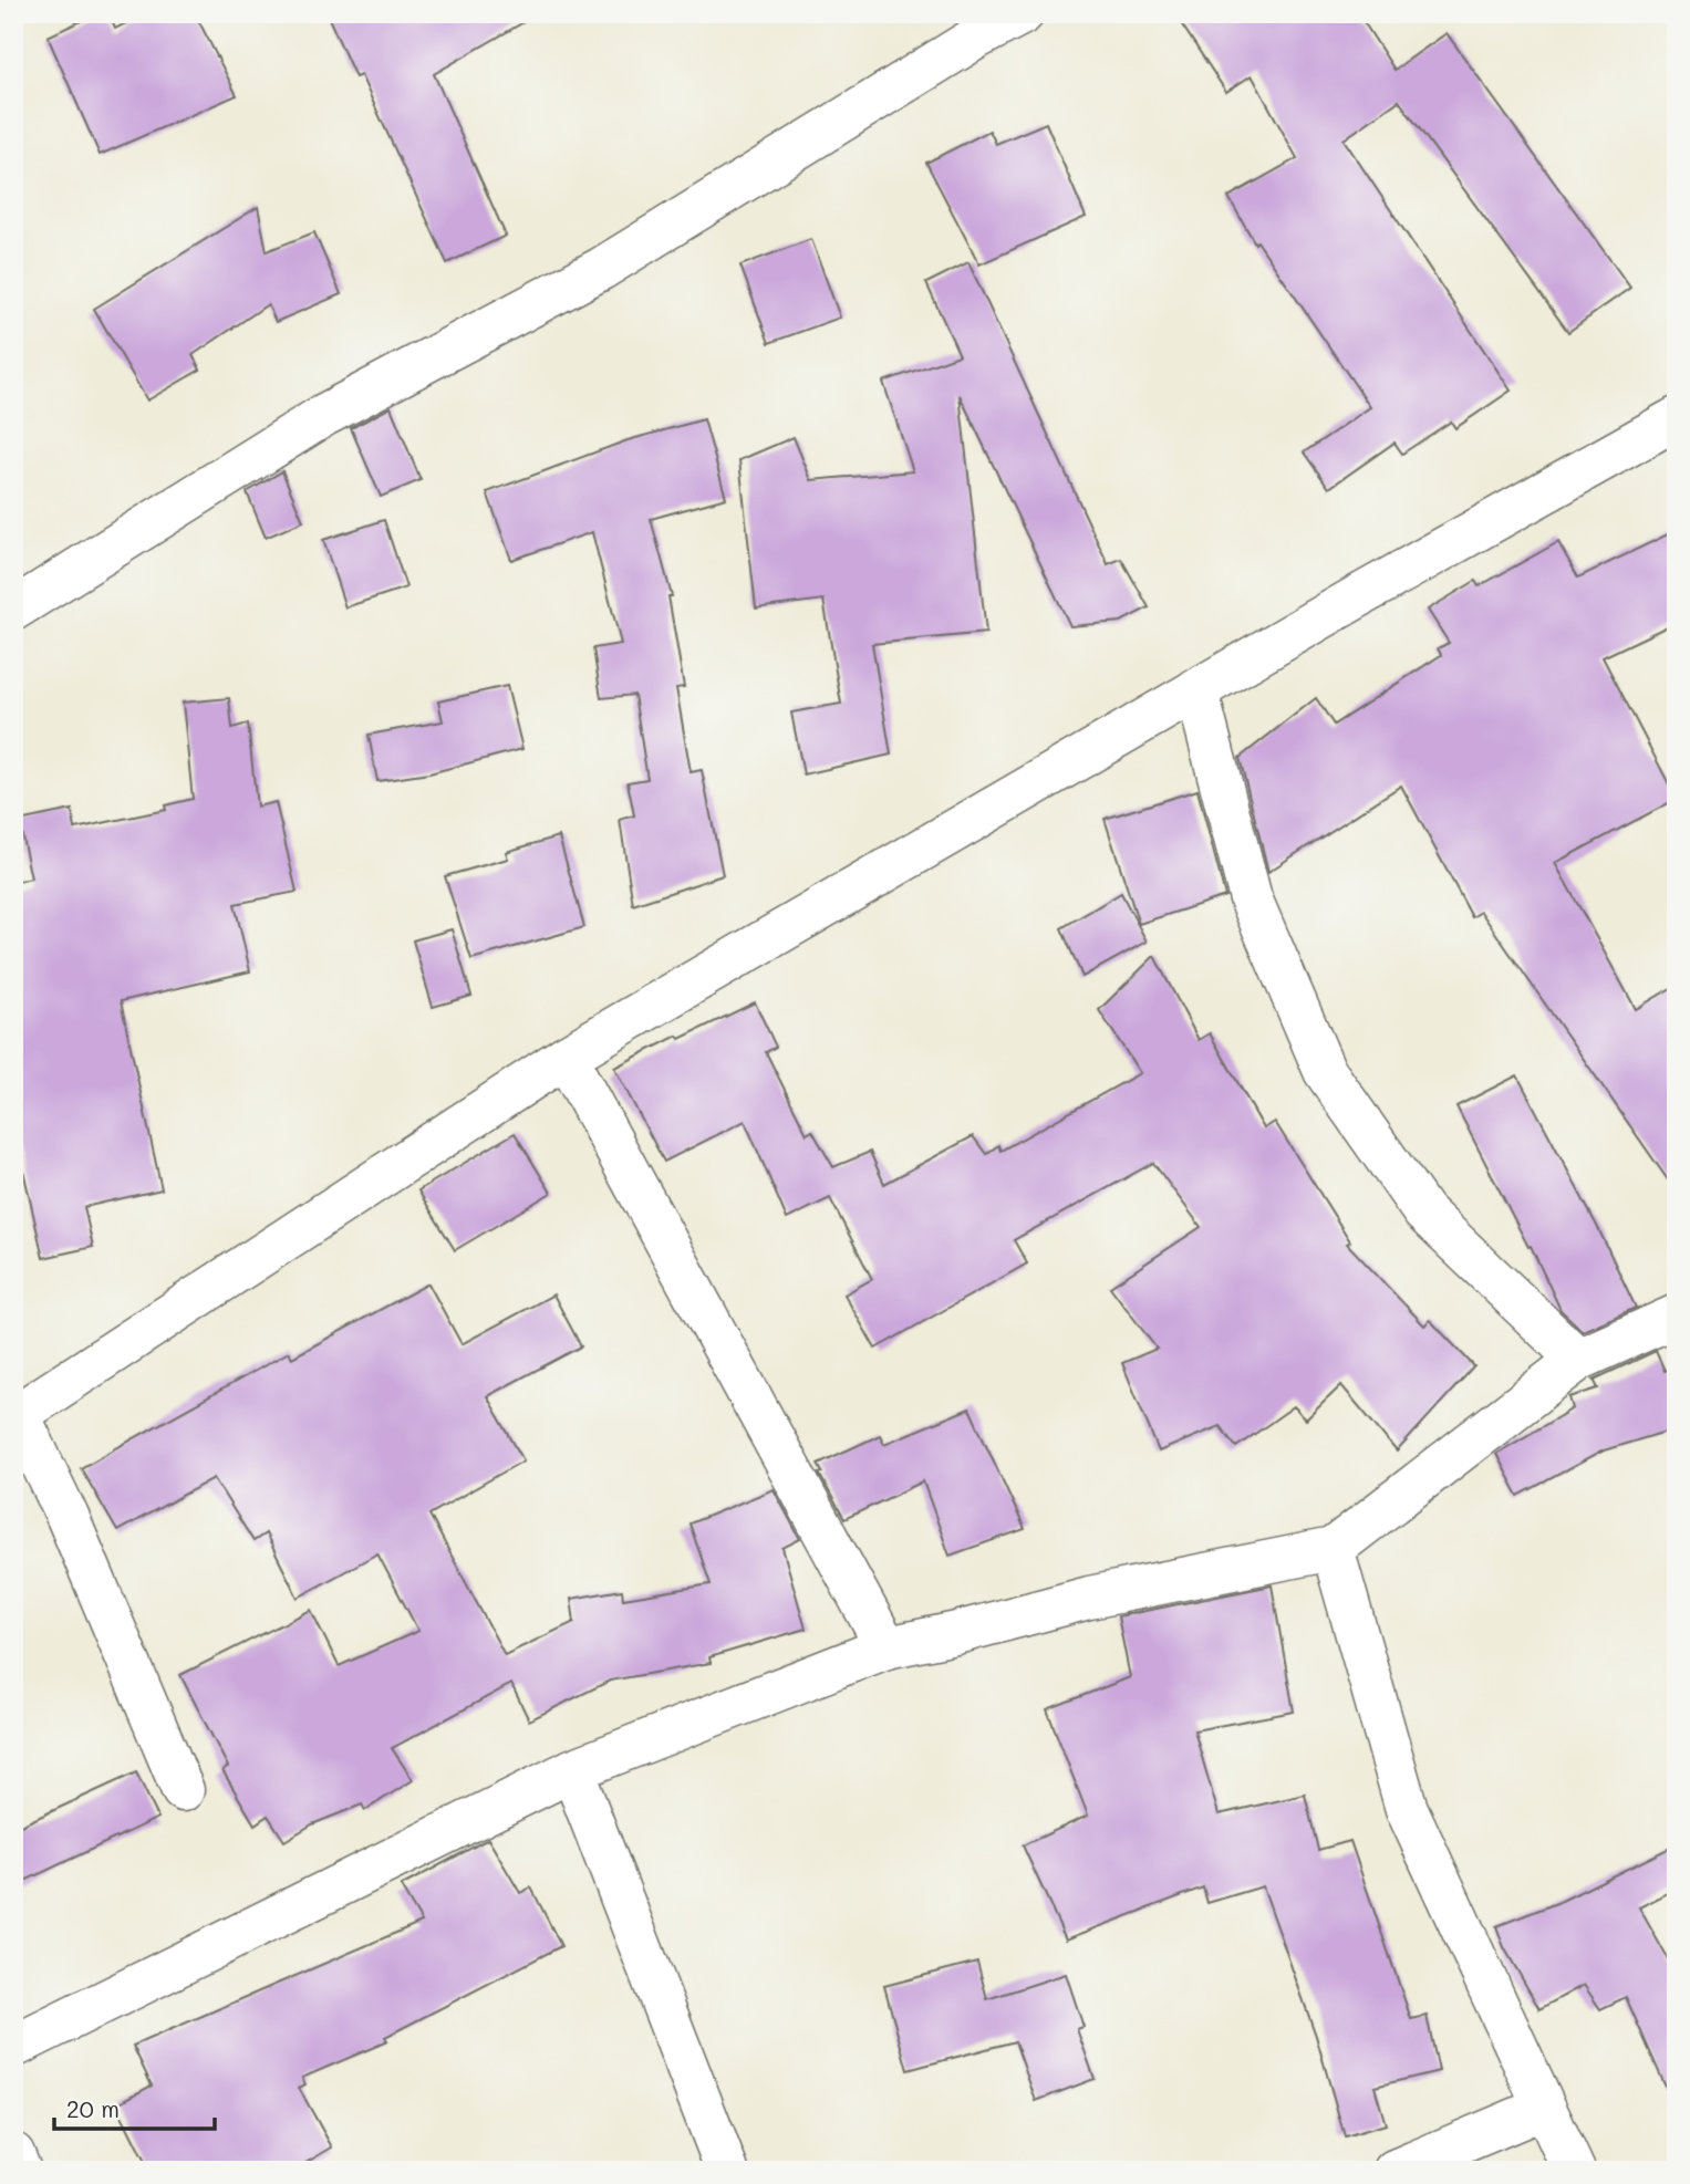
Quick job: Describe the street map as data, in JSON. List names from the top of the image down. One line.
{"scale_bar":"20 m"}
